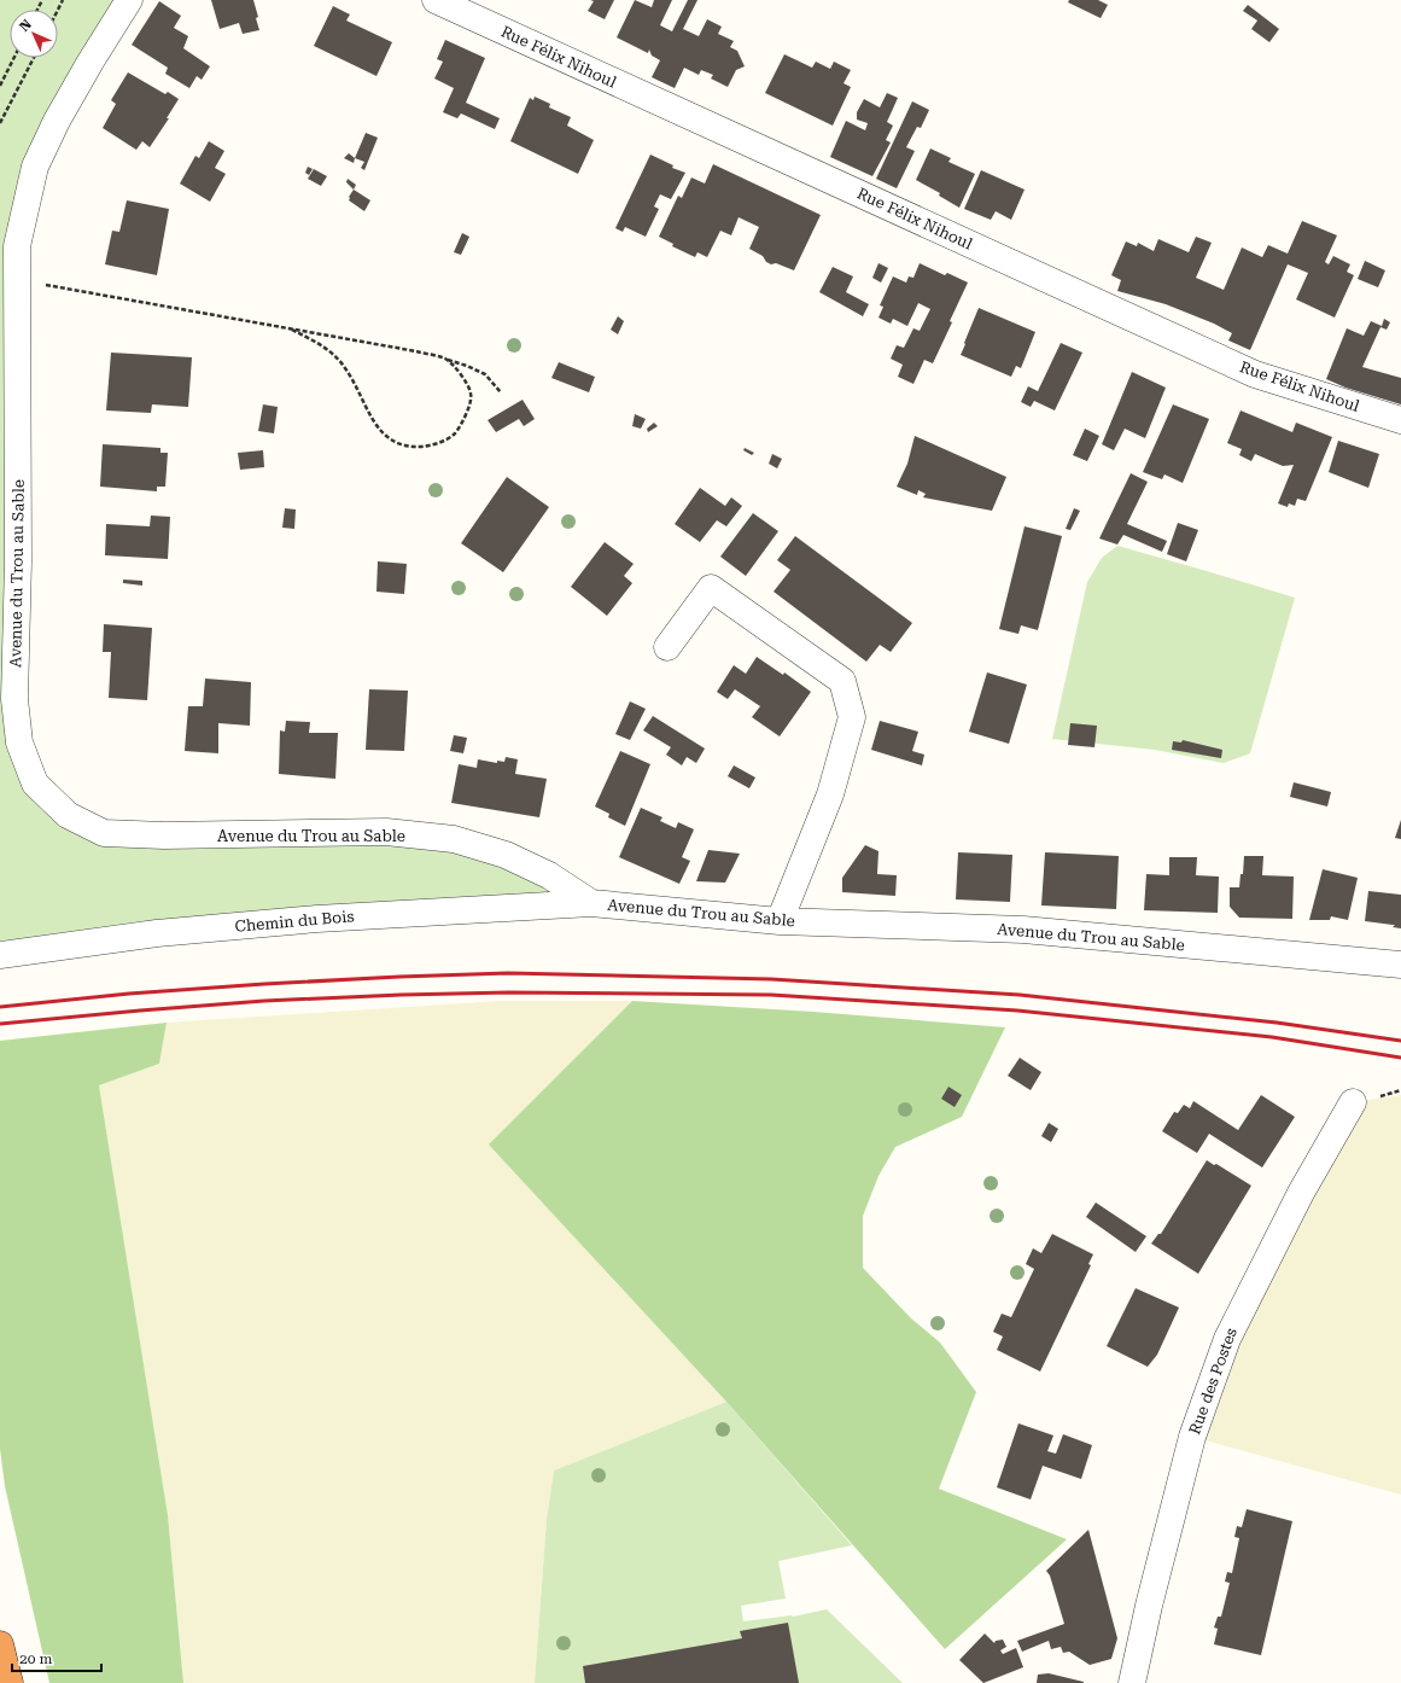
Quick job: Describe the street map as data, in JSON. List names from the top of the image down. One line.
{"streets":{"street":["Rue Félix Nihoul","Avenue du Trou au Sable","Chemin du Bois","Rue des Postes"]},"crossings":[["Avenue du Trou au Sable","Chemin du Bois"]],"scale_bar":"20 m","north":"top left"}
